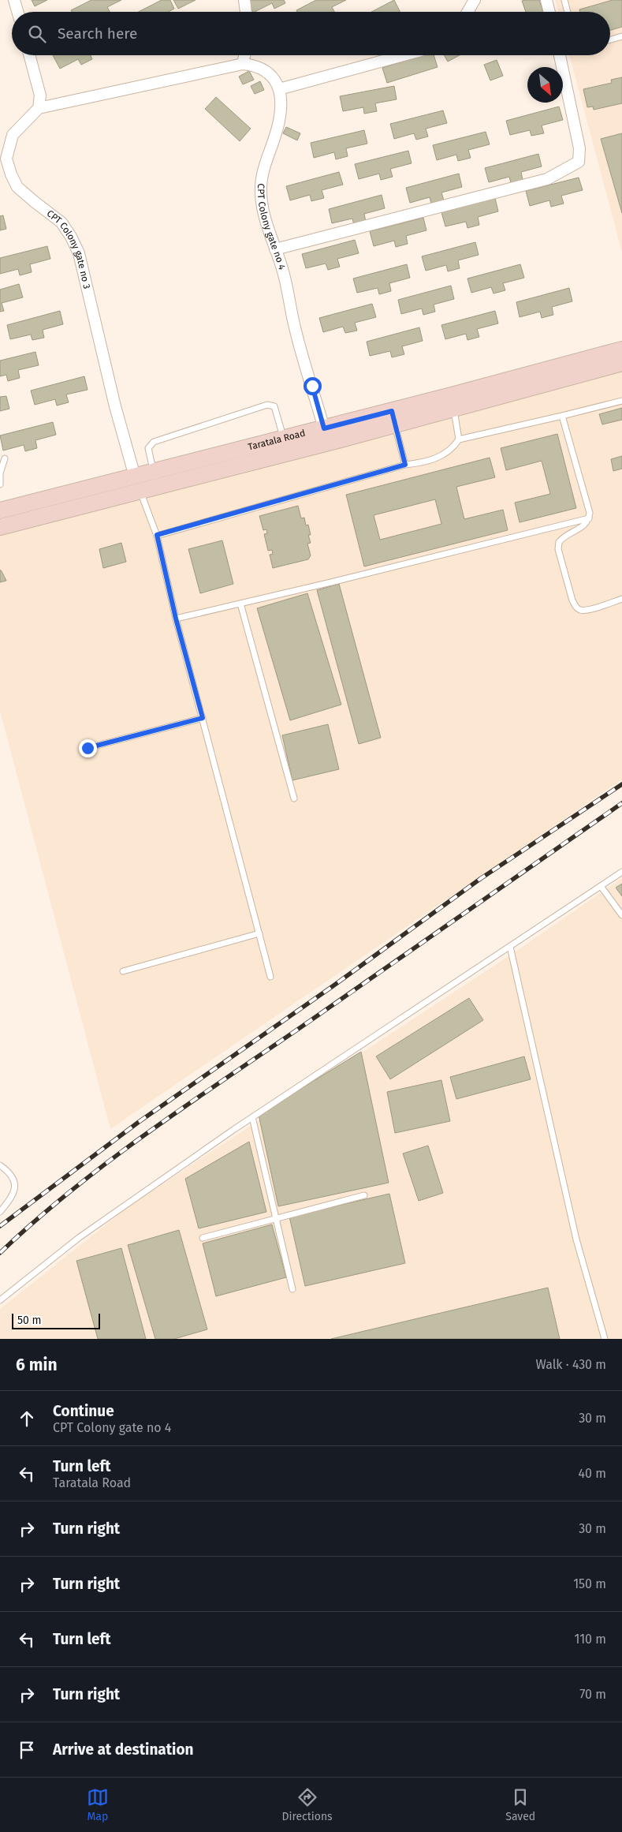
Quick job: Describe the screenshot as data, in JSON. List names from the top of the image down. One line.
{"streets":{"main road":["Taratala Road"],"street":["CPT Colony gate no 4","CPT Colony gate no 3"]},"crossings":[["CPT Colony gate no 4","Taratala Road"],["CPT Colony gate no 3","Taratala Road"]],"scale_bar":"50 m","north":"bottom right","page":{"search":"Search here","scale":"50 m","heading":["6 min","Walk · 430 m"],"list":[["Continue","CPT Colony gate no 4","30 m"],["Turn left","Taratala Road","40 m"],["Turn right","30 m"],["Turn right","150 m"],["Turn left","110 m"],["Turn right","70 m"],"Arrive at destination"],"nav":["Map","Directions","Saved"]}}
